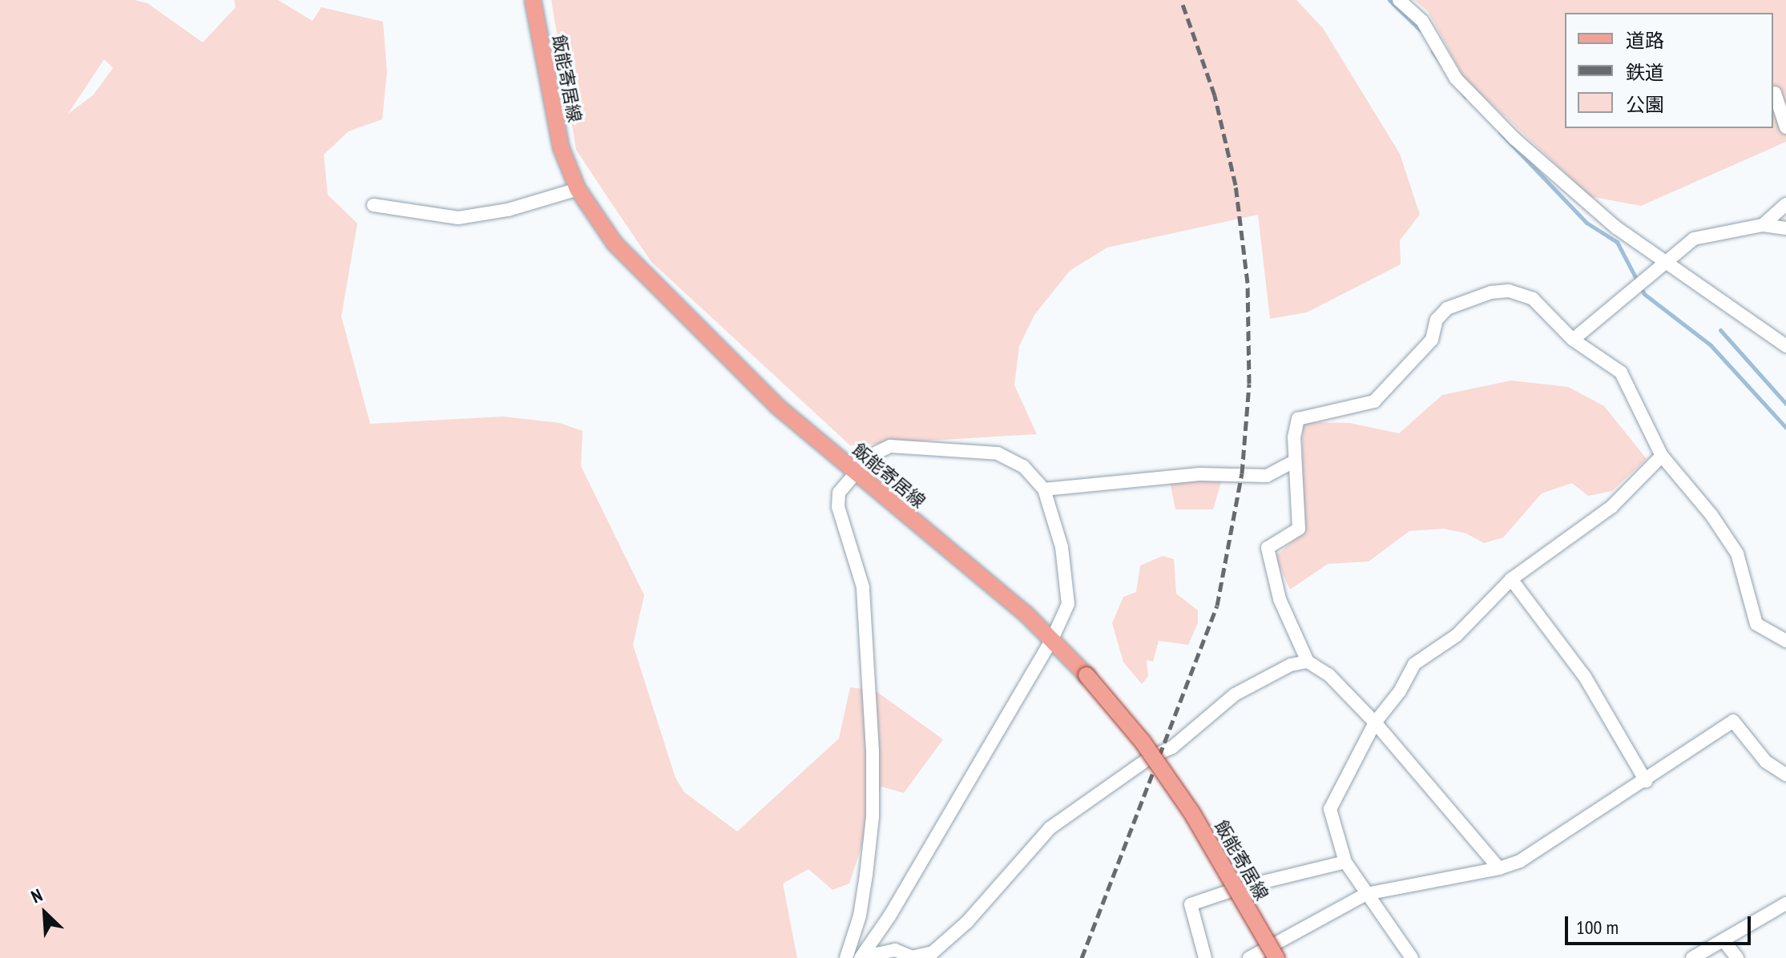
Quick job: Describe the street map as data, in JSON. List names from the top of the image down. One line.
{"streets":{"main road":["飯能寄居線"]},"legend":["道路","鉄道","公園"],"scale_bar":"100 m","north":"top left"}
